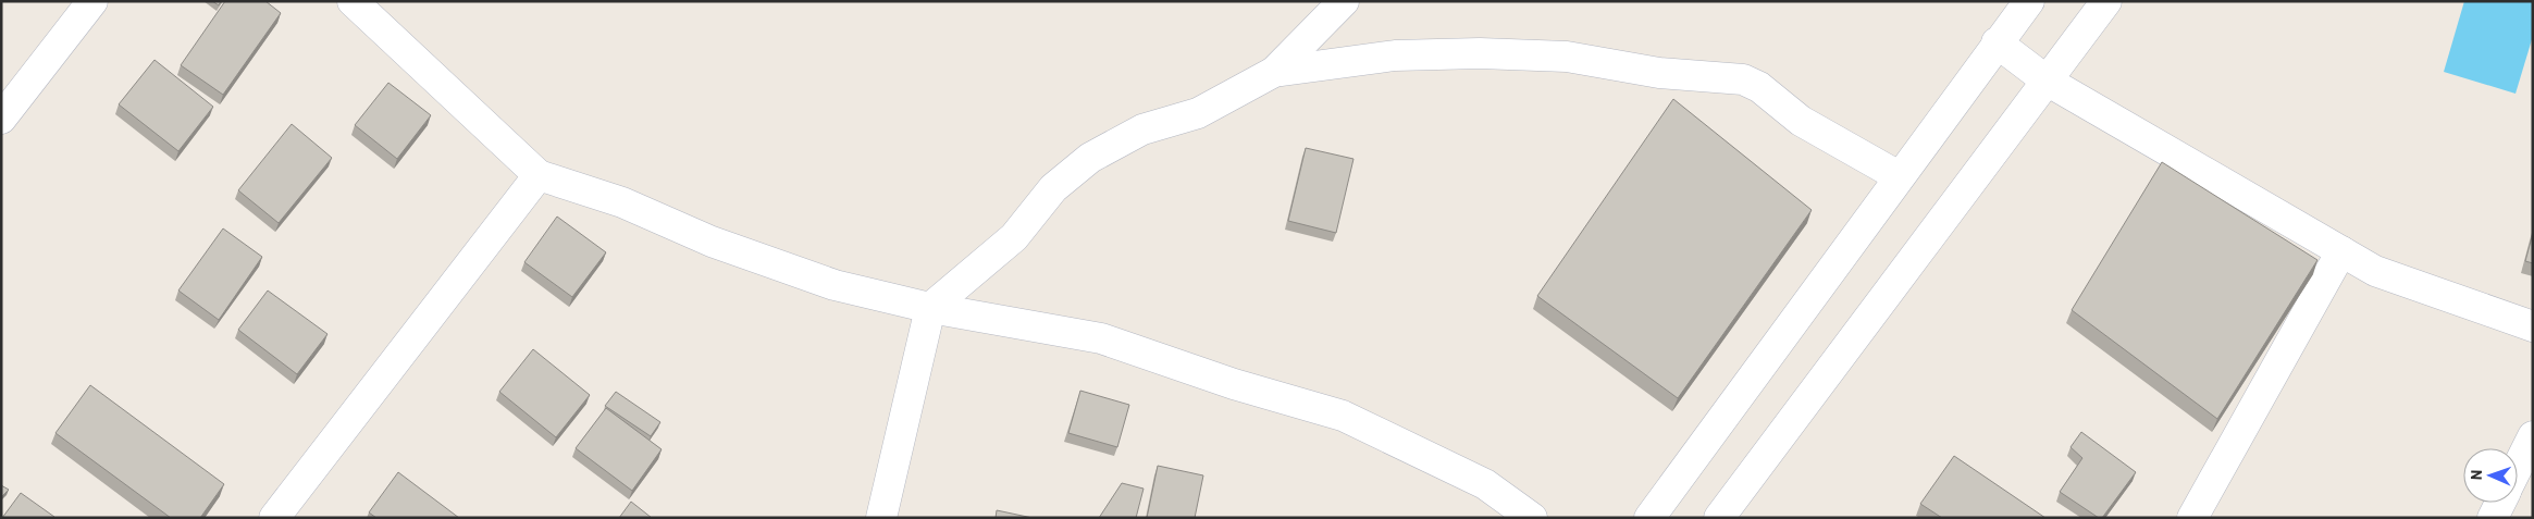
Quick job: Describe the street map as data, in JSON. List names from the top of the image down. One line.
{"north":"left"}
